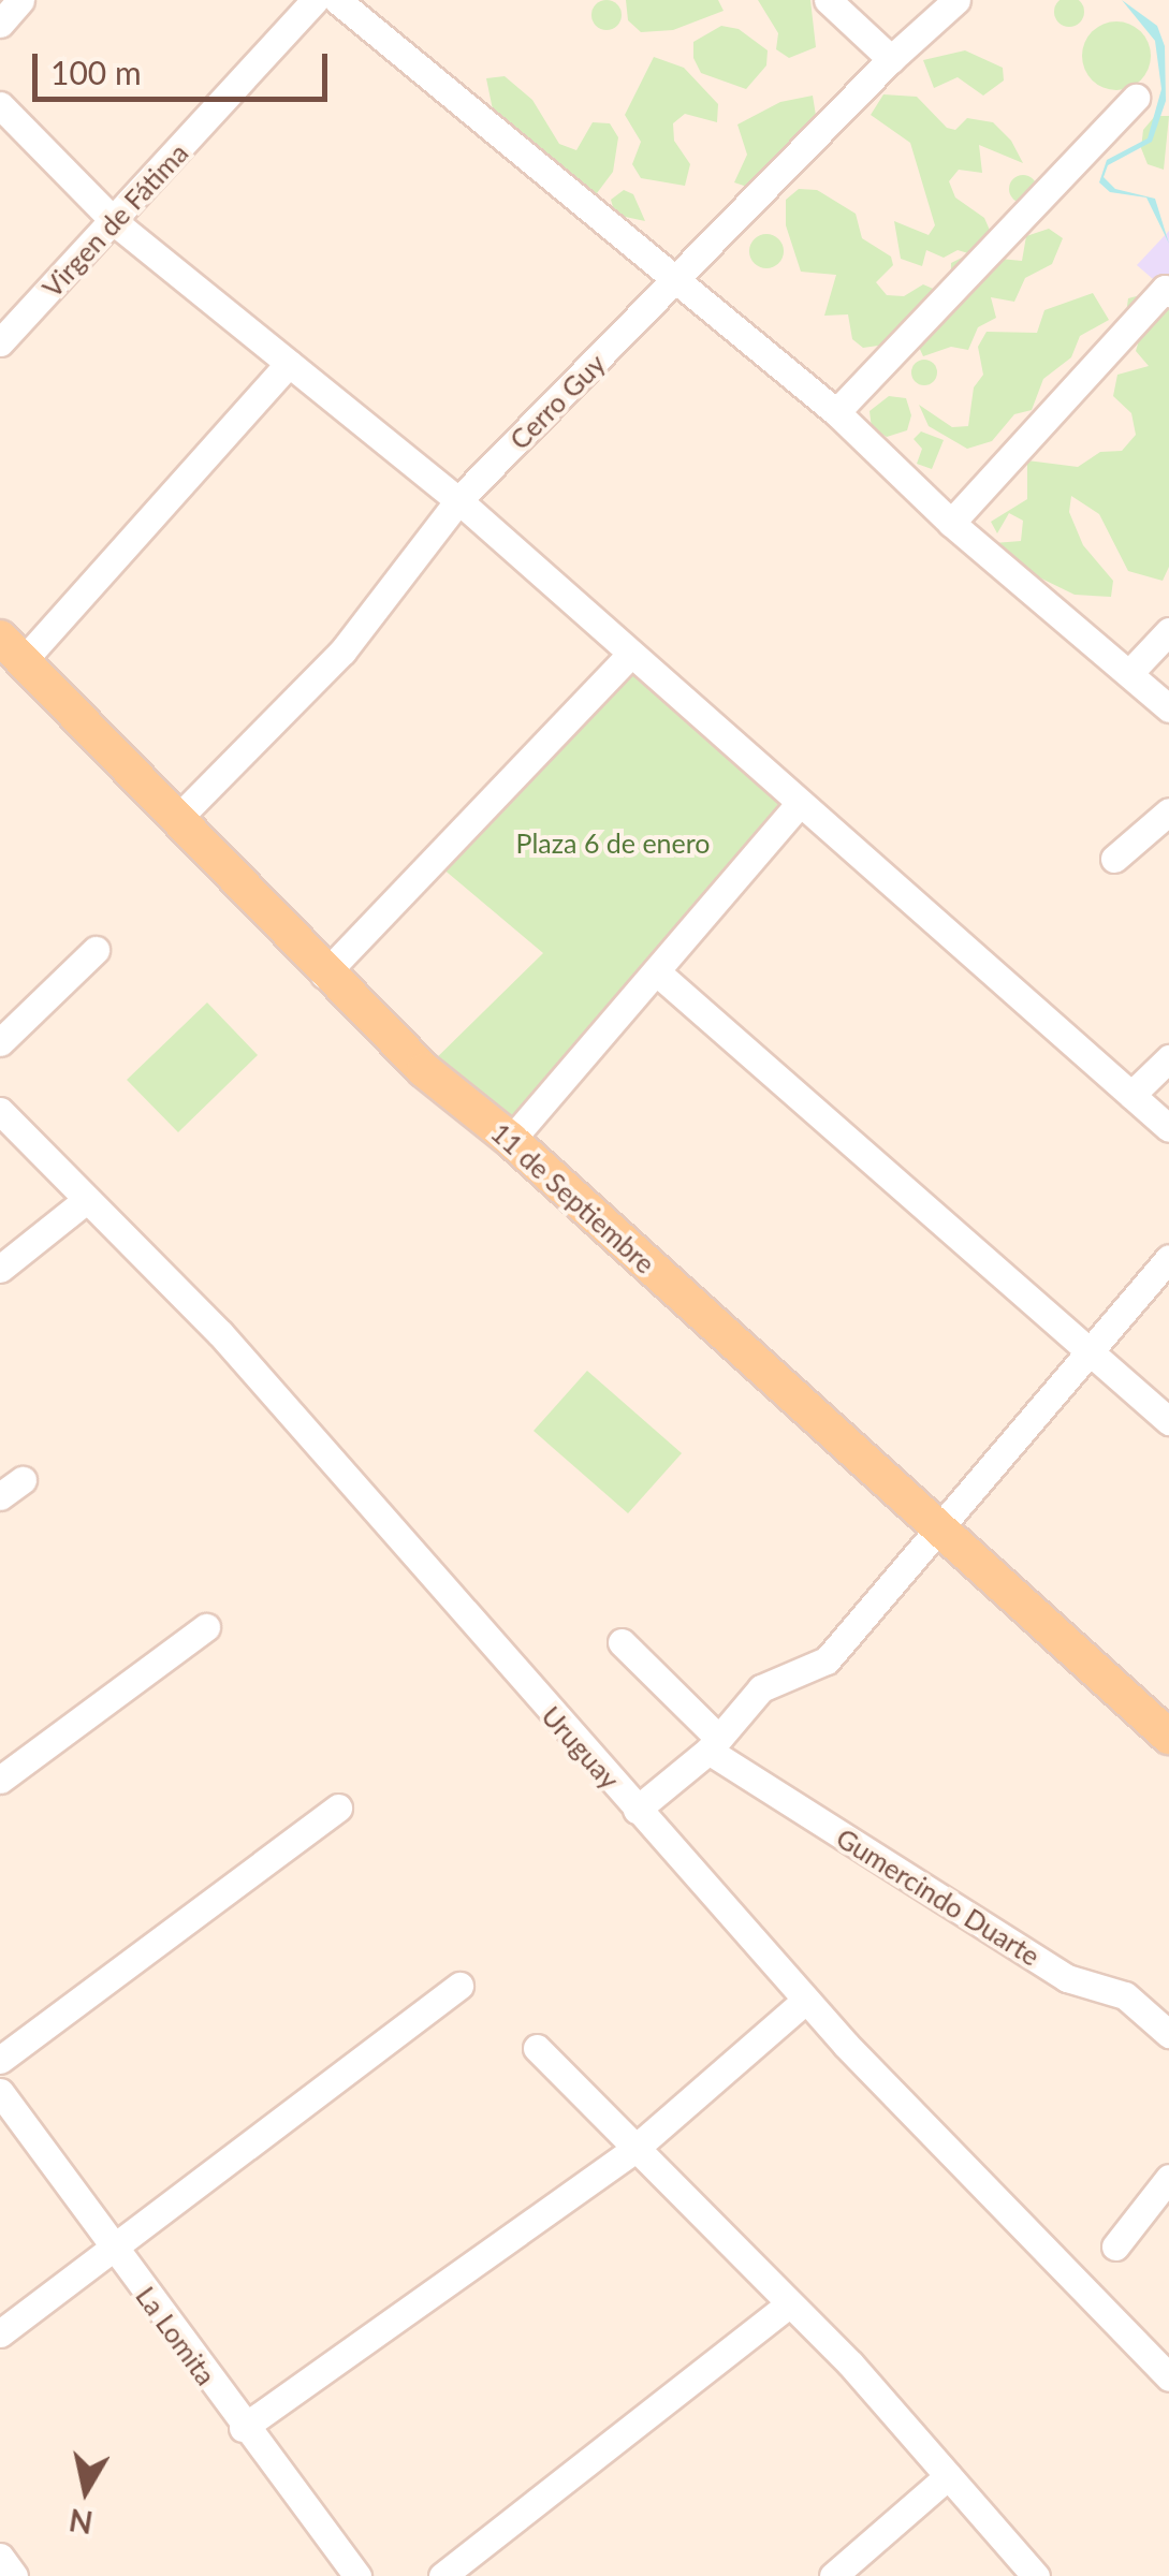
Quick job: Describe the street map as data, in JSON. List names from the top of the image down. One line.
{"streets":{"main road":["11 de Septiembre"],"street":["Virgen de Fátima","Cerro Guy","Uruguay","Gumercindo Duarte","La Lomita"]},"crossings":[["Cerro Guy","11 de Septiembre"]],"parks":["Plaza 6 de enero"],"scale_bar":"100 m","north":"bottom"}
